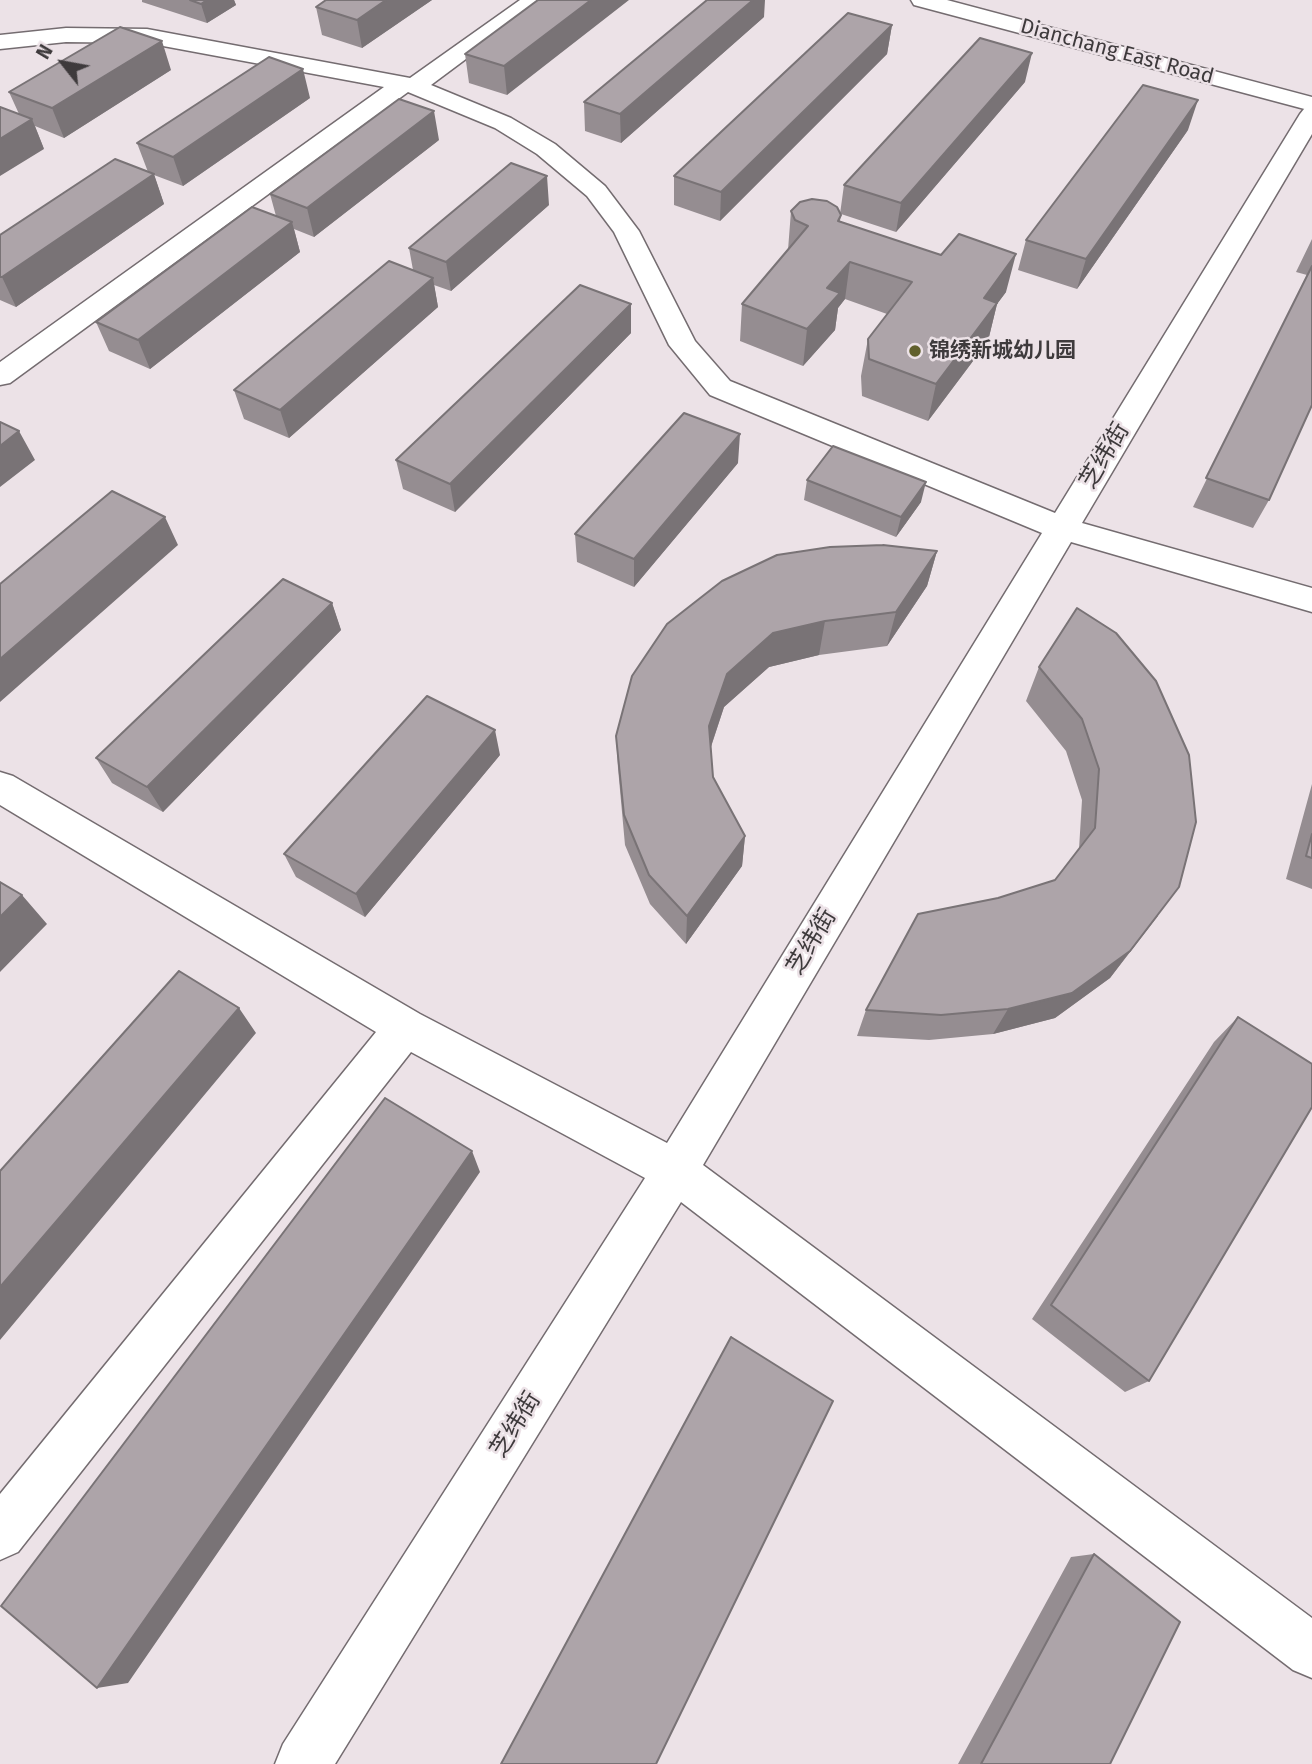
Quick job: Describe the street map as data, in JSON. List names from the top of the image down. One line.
{"streets":{"street":["Dianchang East Road","芝纬街"]},"places":["锦绣新城幼儿园"],"north":"top left"}
